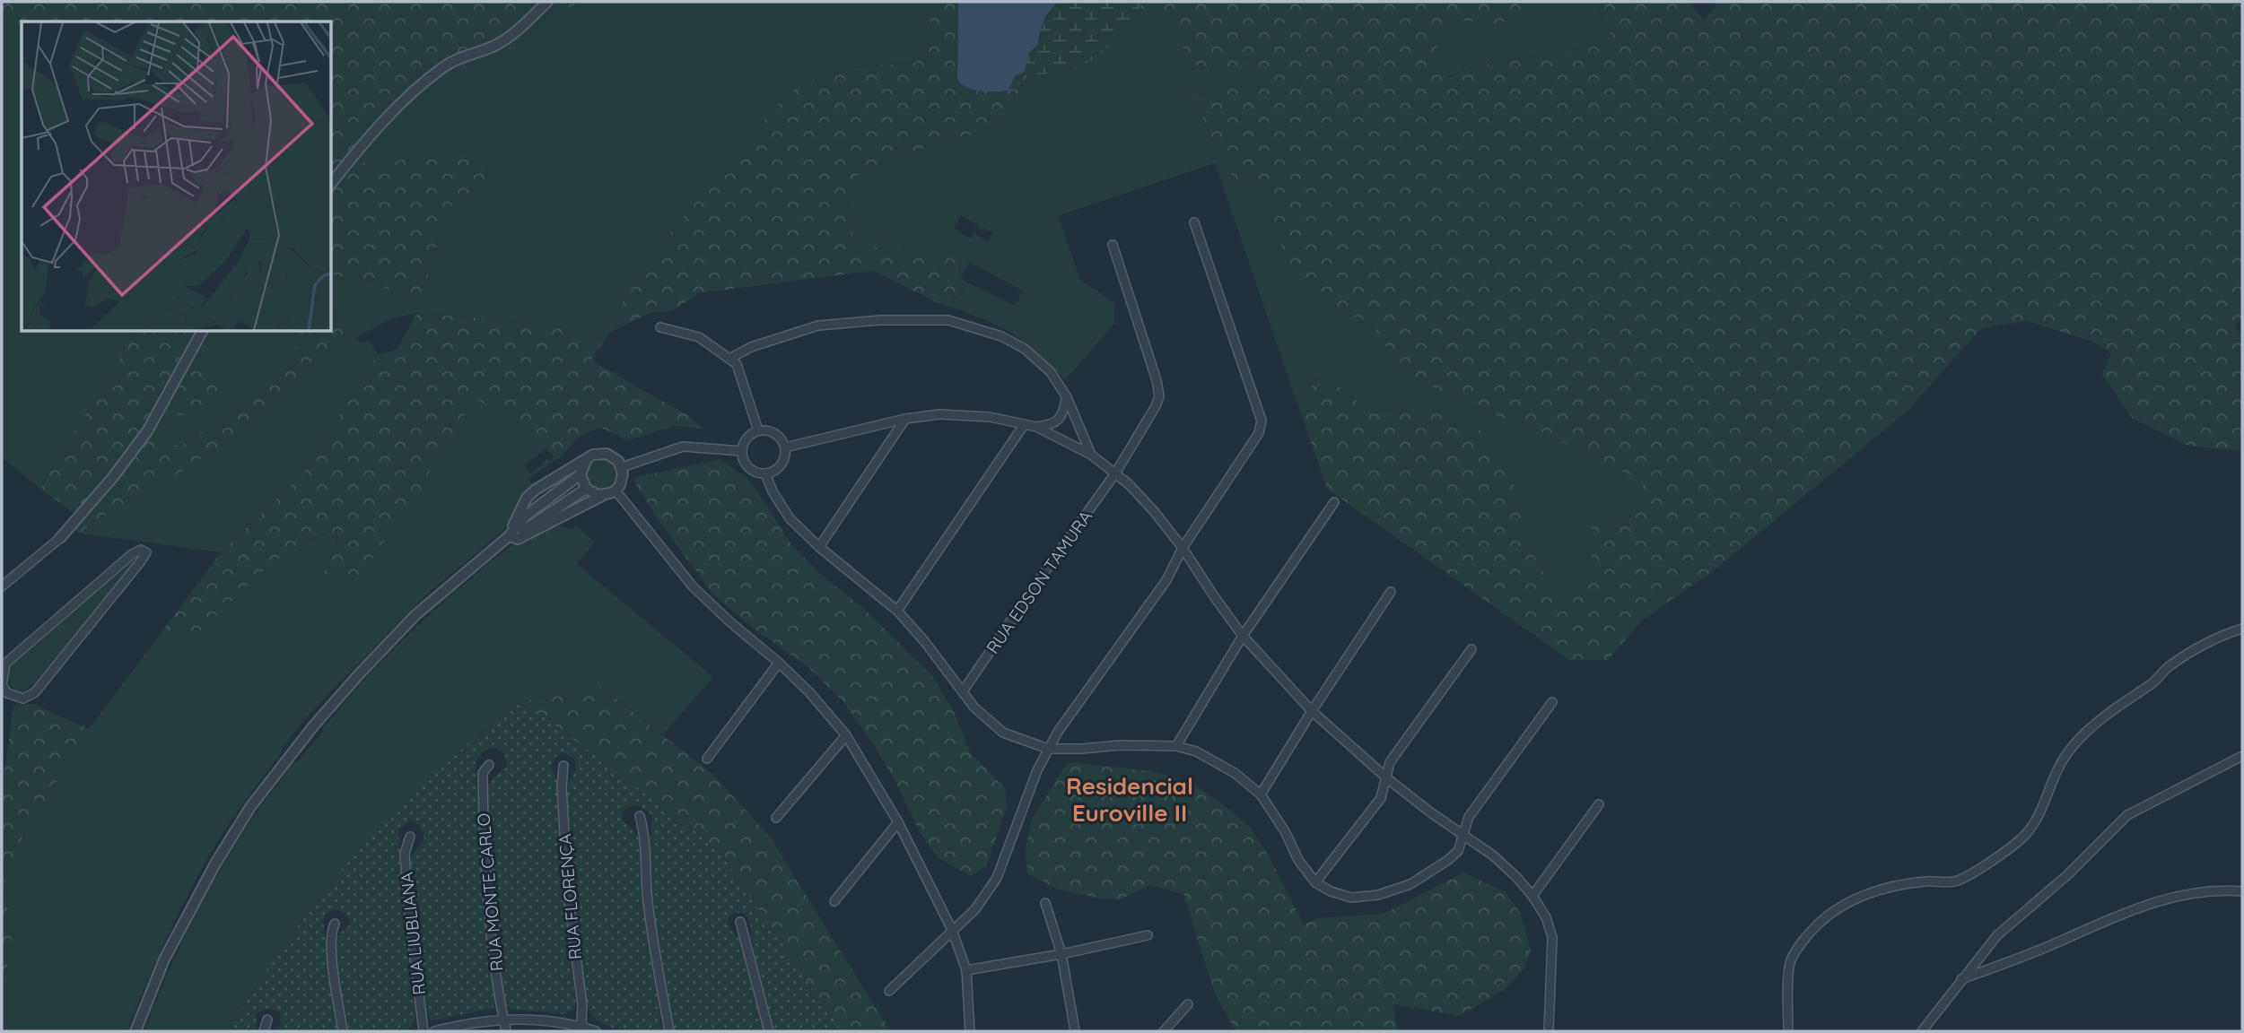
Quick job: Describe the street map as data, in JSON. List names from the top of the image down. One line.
{"streets":{"street":["RUA EDSON TAMURA","RUA MONTE CARLO","RUA FLORENÇA","RUA LIUBLIANA"]},"districts":["Residencial Euroville II"]}
